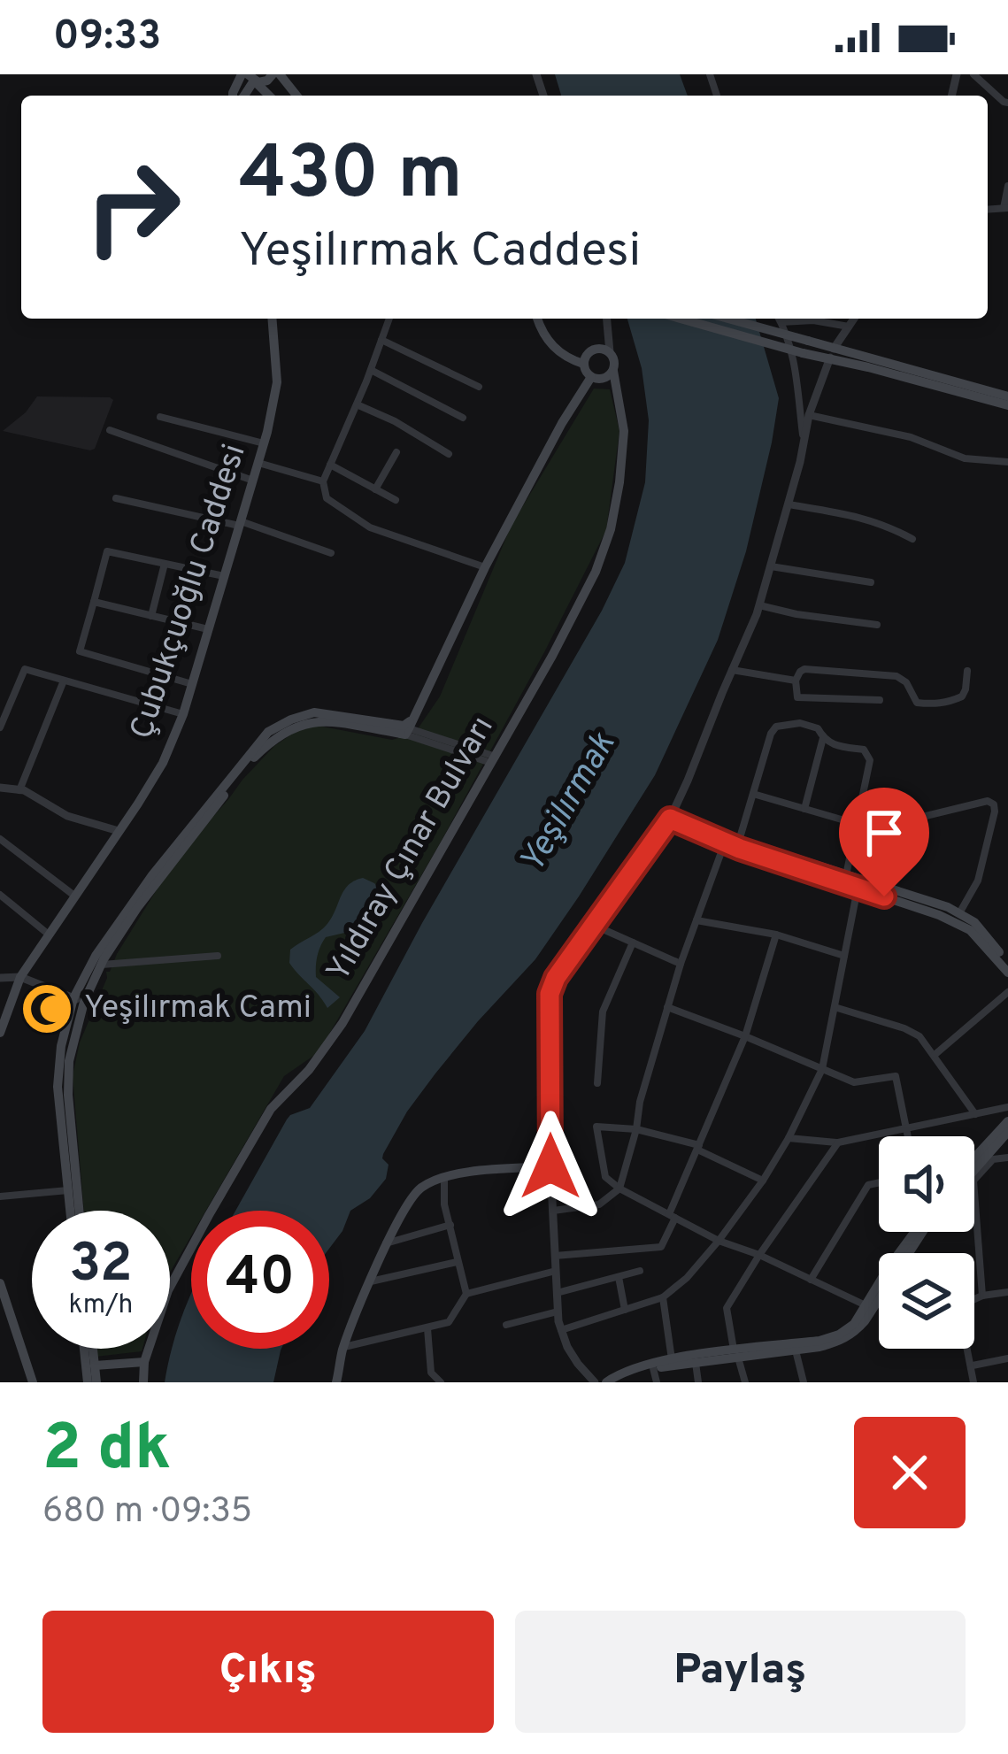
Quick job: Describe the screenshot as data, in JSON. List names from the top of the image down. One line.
{"streets":{"main road":["Çubukçuoğlu Caddesi","Yıldıray Çınar Bulvarı"]},"water":["Yeşilırmak"],"places":{"mosque":["Yeşilırmak Cami"]},"page":{"status":"09:33","turn":["430 m","Yeşilırmak Caddesi"],"speed":"32 km/h","limit":"40","heading":["2 dk","680 m · 09:35"],"buttons":["Çıkış","Paylaş"]}}
